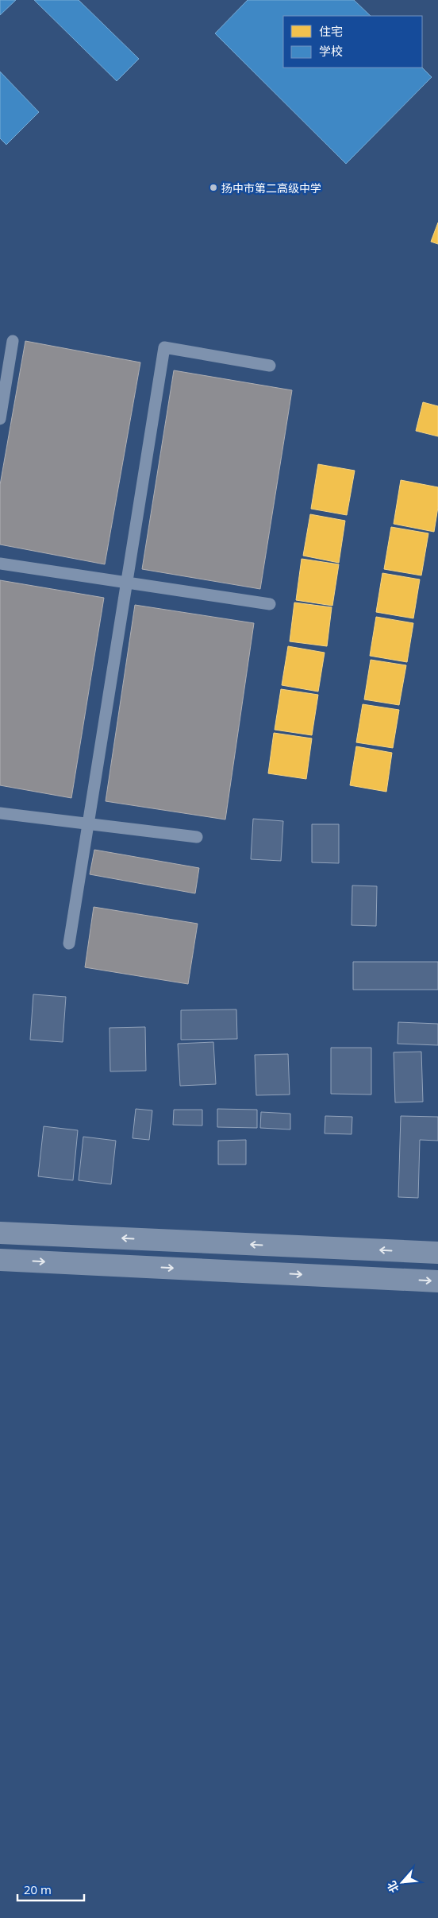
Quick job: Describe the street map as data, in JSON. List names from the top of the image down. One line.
{"places":["扬中市第二高级中学"],"legend":["住宅","学校"],"scale_bar":"20 m","north":"bottom left"}
